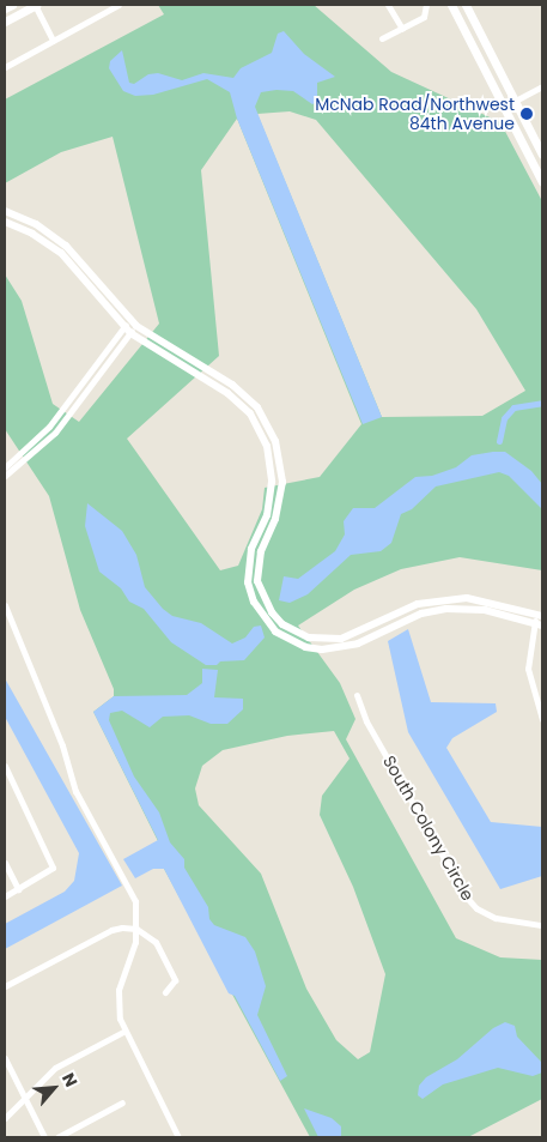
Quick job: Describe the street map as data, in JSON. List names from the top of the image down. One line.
{"streets":{"street":["South Colony Circle"]},"places":["McNab Road/Northwest 84th Avenue"],"north":"top right"}
